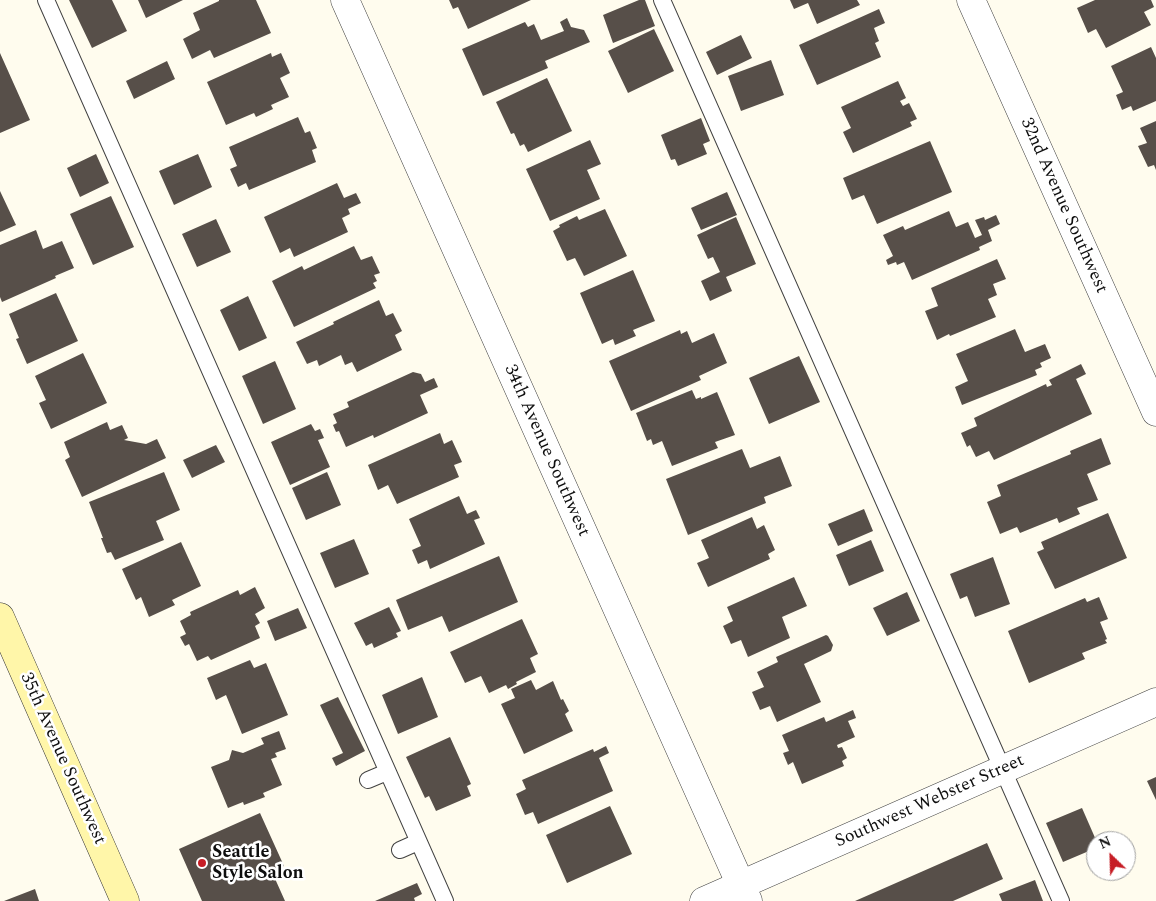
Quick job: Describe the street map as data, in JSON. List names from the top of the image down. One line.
{"streets":{"main road":["35th Avenue Southwest"],"street":["32nd Avenue Southwest","34th Avenue Southwest","Southwest Webster Street"]},"crossings":[["34th Avenue Southwest","Southwest Webster Street"]],"places":["Seattle Style Salon"],"north":"top left"}
